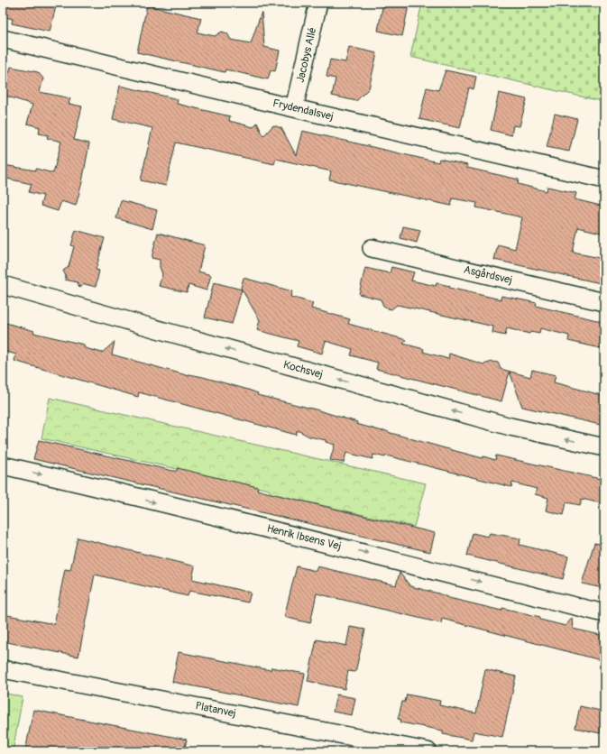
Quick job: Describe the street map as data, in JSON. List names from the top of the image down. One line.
{"streets":{"street":["Jacobys Allé","Frydendalsvej","Asgårdsvej","Kochsvej","Henrik Ibsens Vej","Platanvej"]},"crossings":[["Jacobys Allé","Frydendalsvej"]],"one_way":["Kochsvej","Henrik Ibsens Vej"]}
